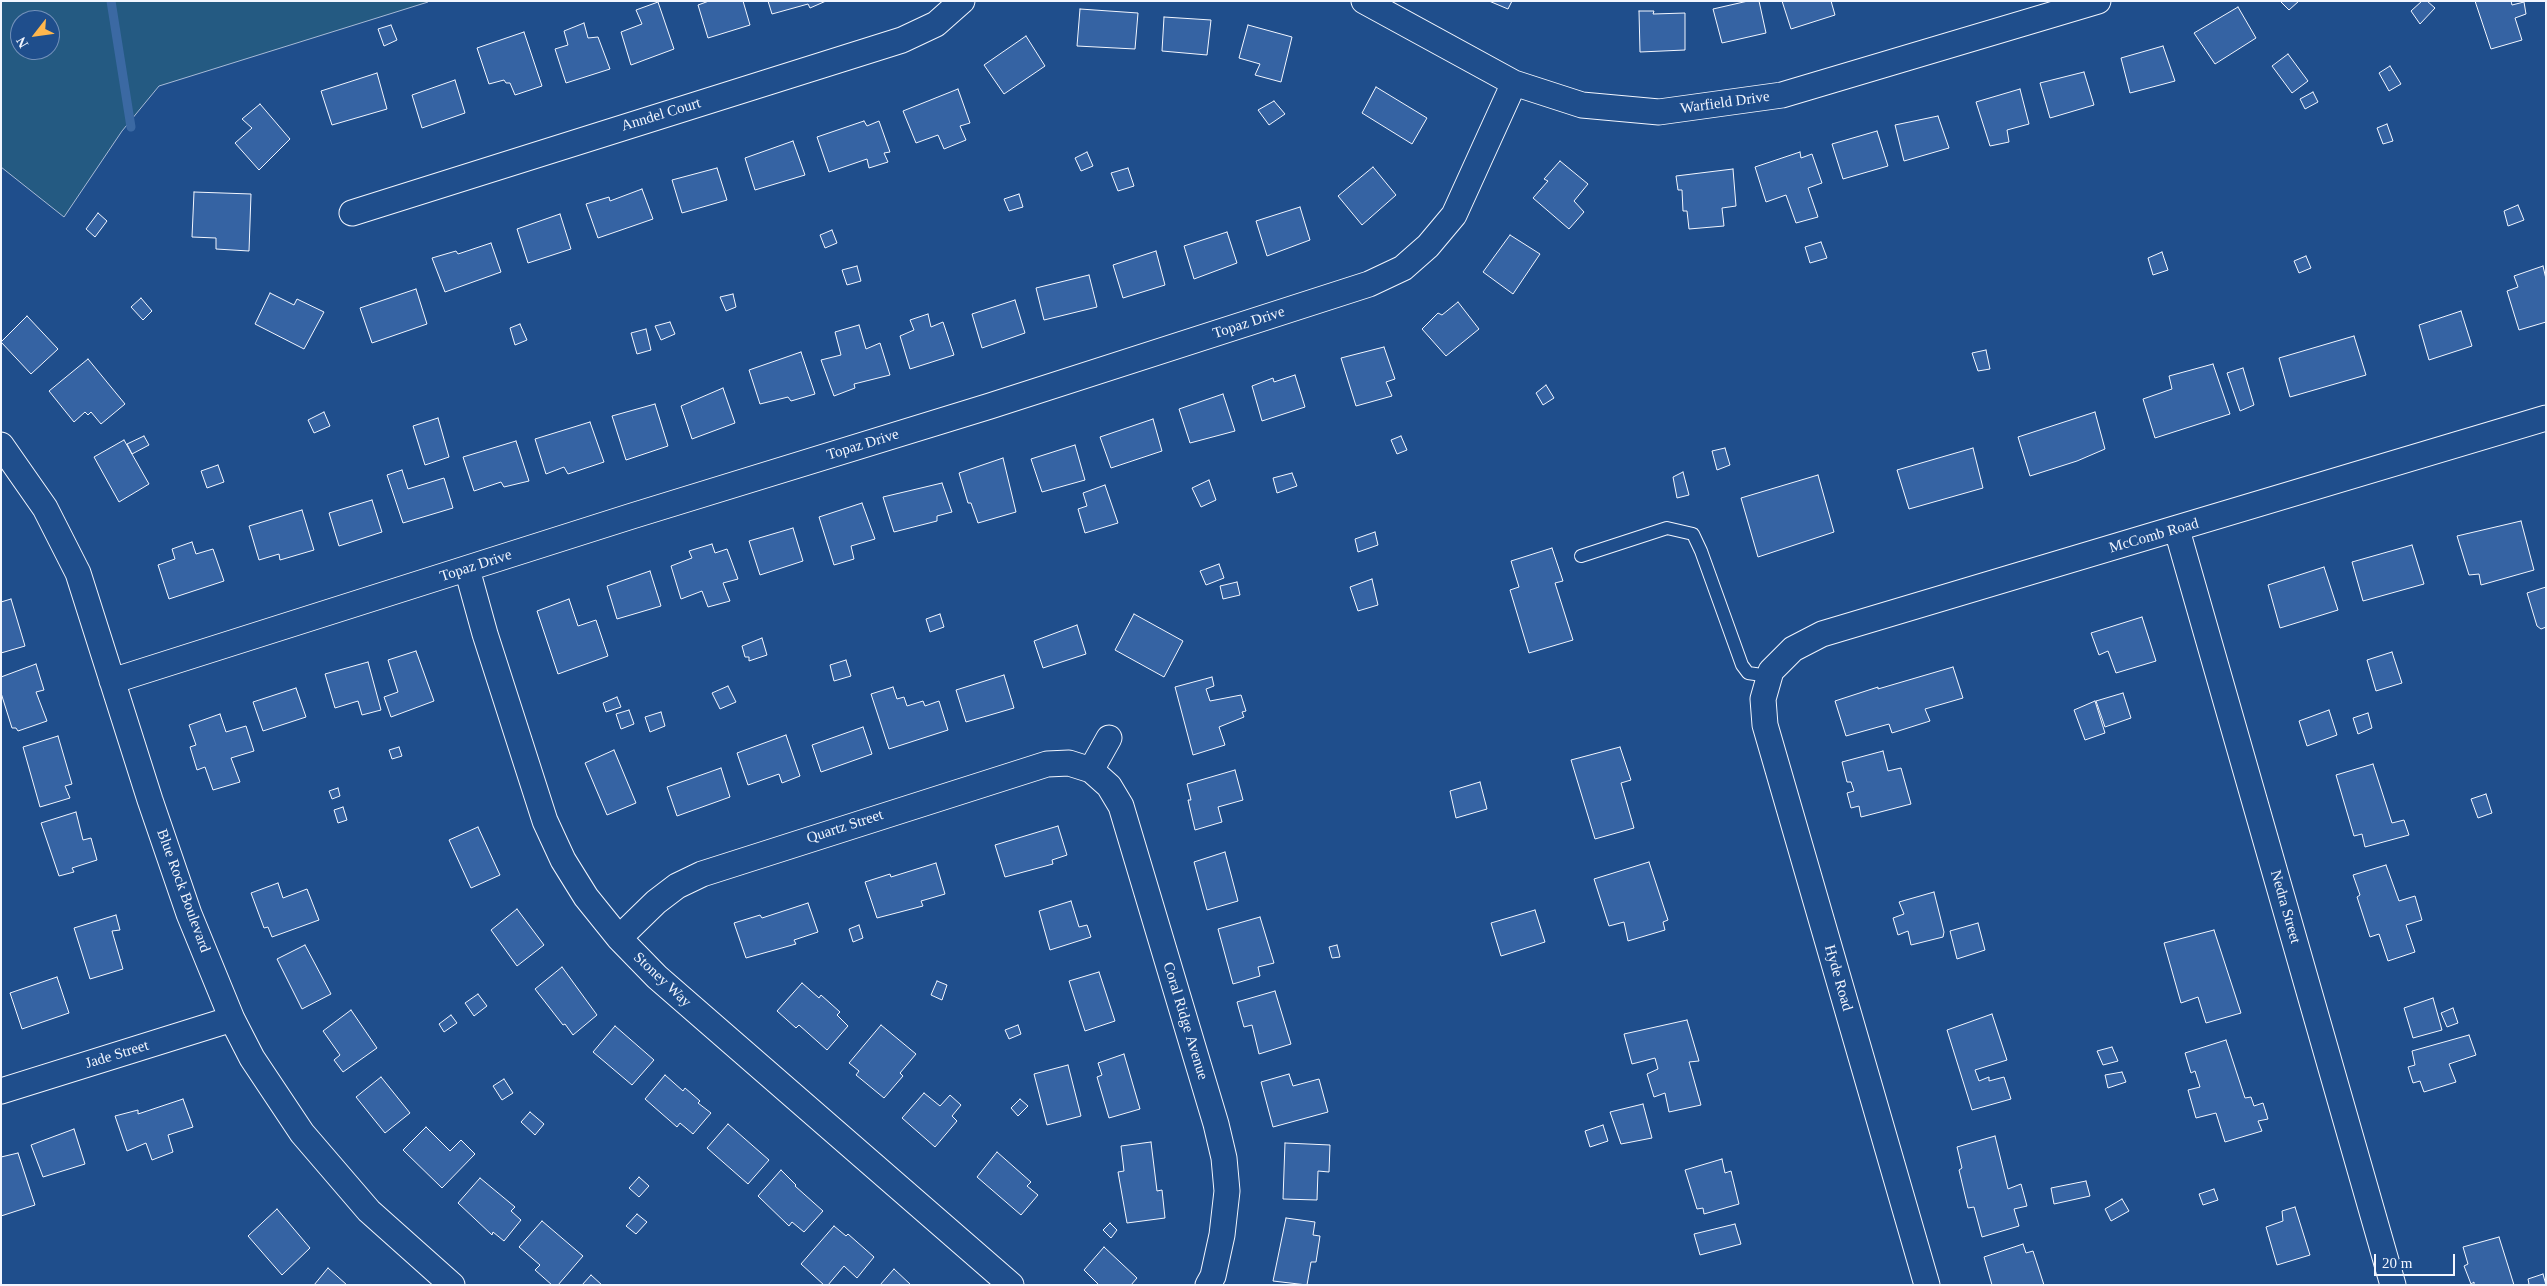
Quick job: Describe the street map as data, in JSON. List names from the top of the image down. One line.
{"streets":{"street":["Warfield Drive","Anndel Court","Topaz Drive","McComb Road","Quartz Street","Blue Rock Boulevard","Nedra Street","Hyde Road","Stoney Way","Coral Ridge Avenue","Jade Street"]},"crossings":[["Warfield Drive","Topaz Drive"],["Topaz Drive","Blue Rock Boulevard"],["Topaz Drive","Stoney Way"],["McComb Road","Nedra Street"],["McComb Road","Hyde Road"],["Quartz Street","Stoney Way"],["Quartz Street","Coral Ridge Avenue"],["Blue Rock Boulevard","Jade Street"]],"scale_bar":"20 m","north":"bottom left"}
